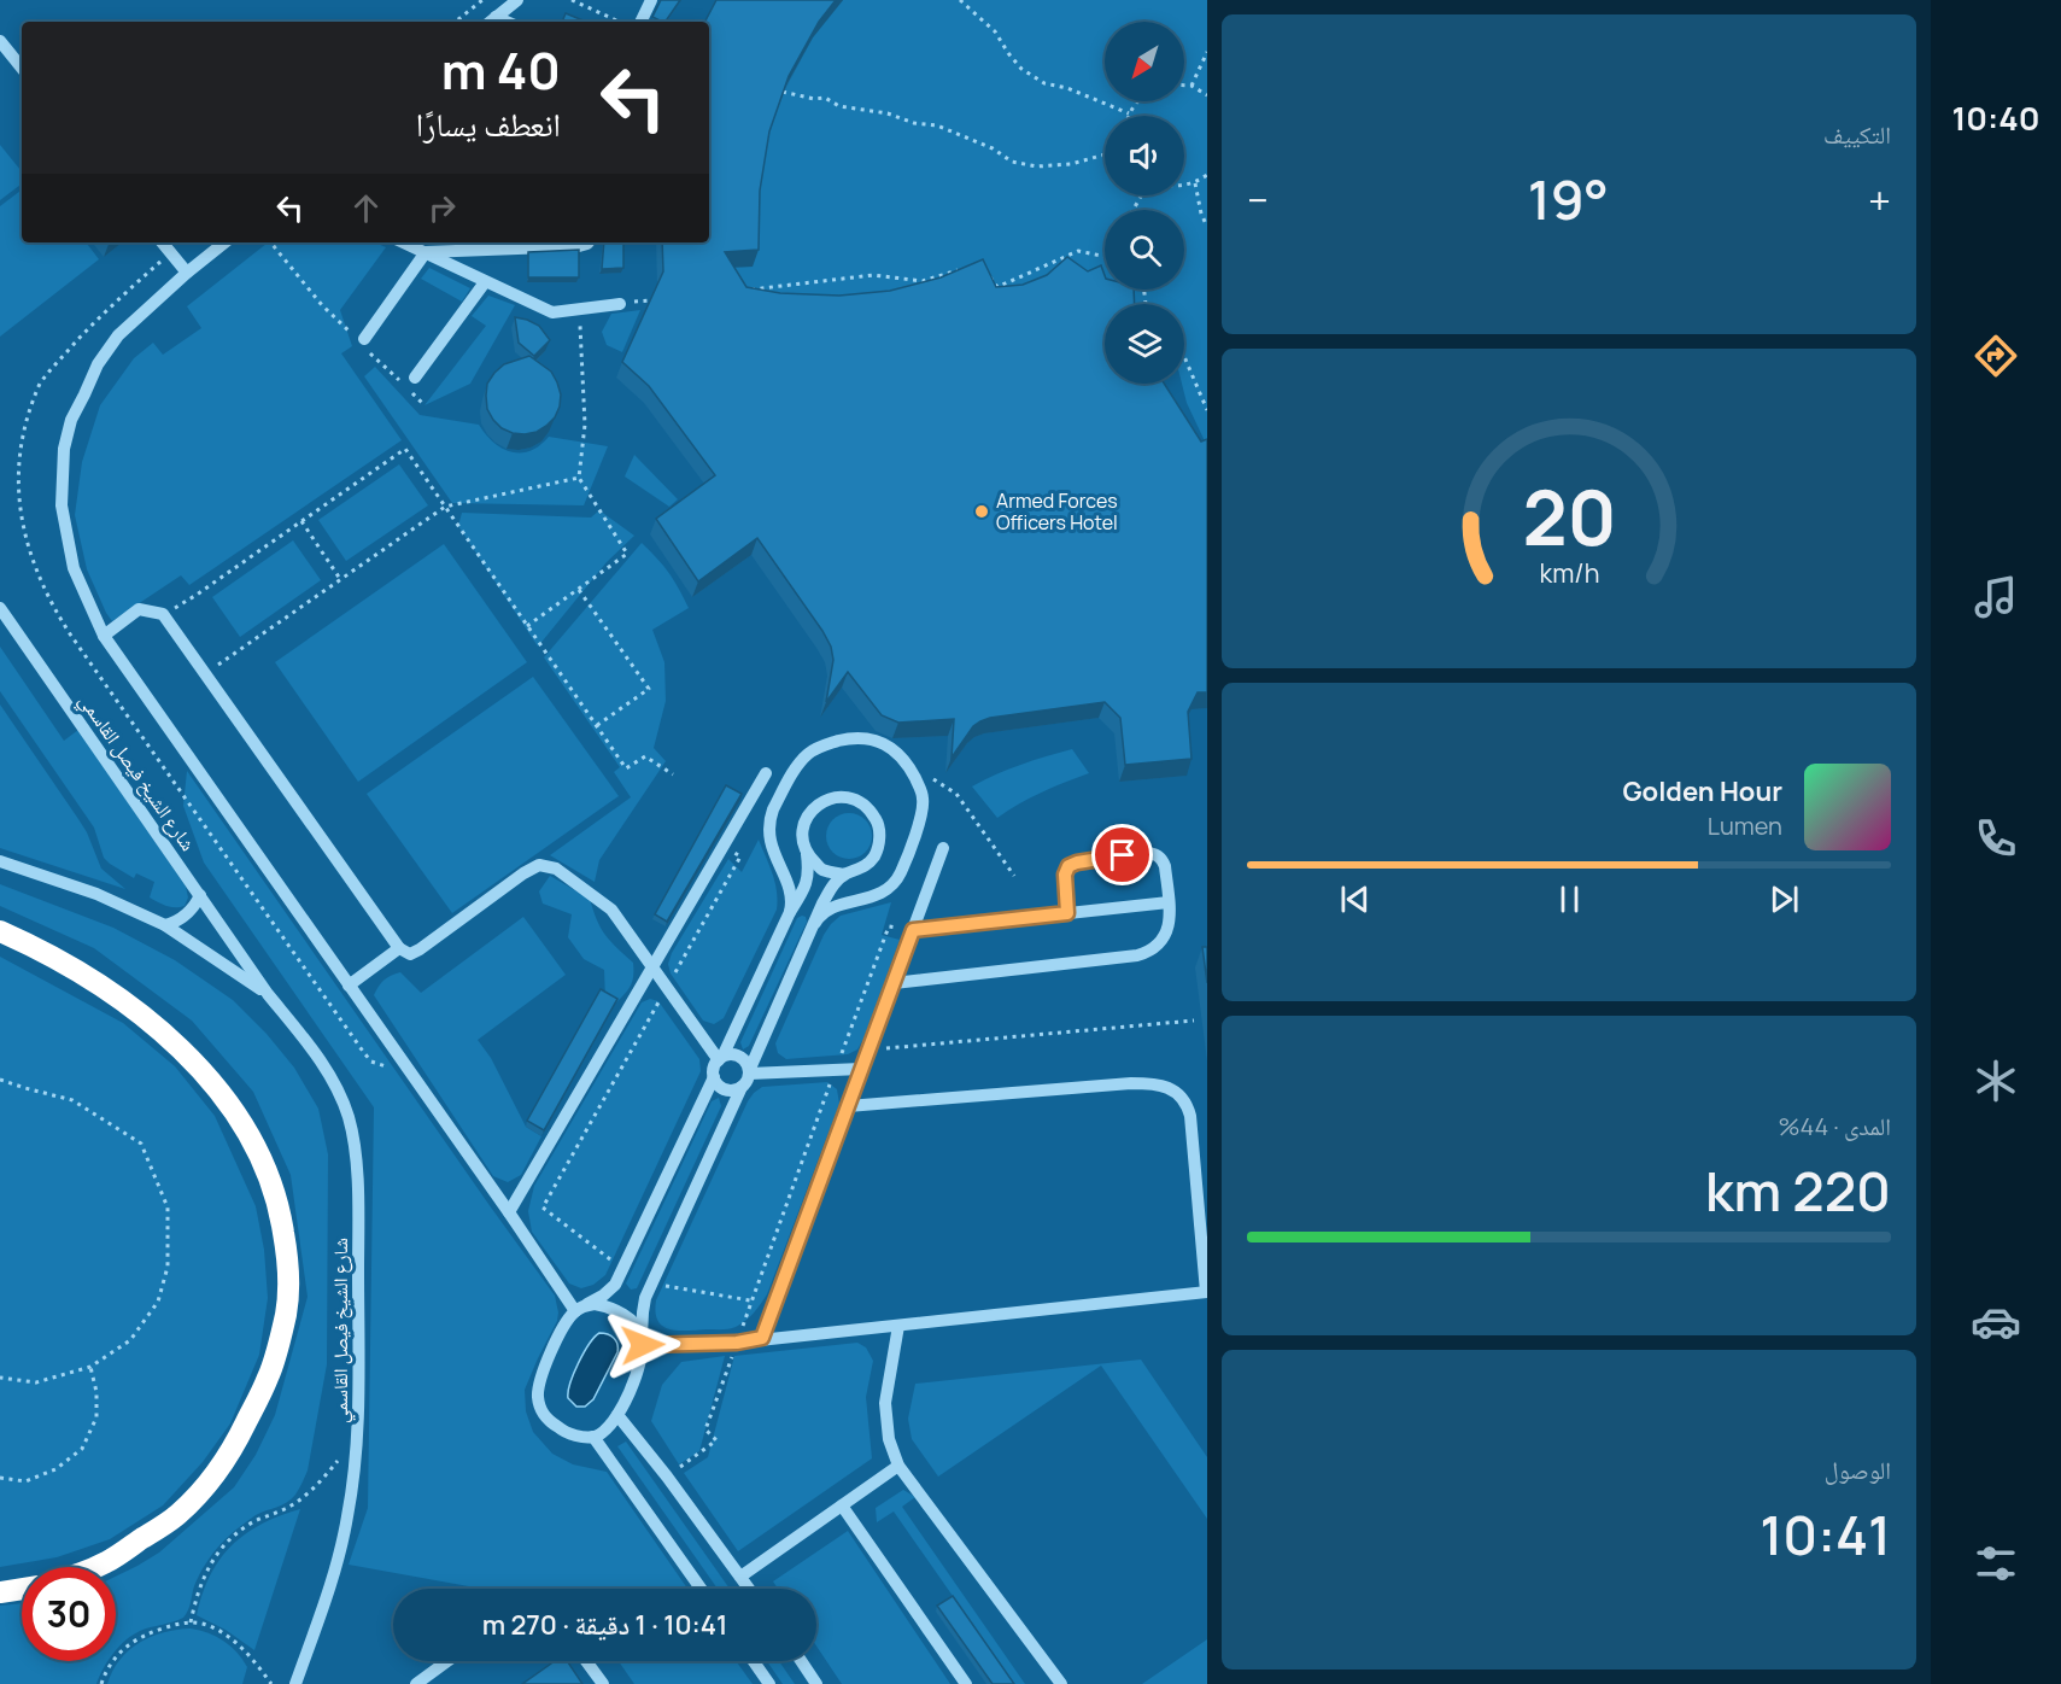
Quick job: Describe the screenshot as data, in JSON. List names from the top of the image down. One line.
{"streets":{"street":["شارع الشيخ فيصل القاسمي"]},"places":["Armed Forces Officers Hotel"],"north":"bottom left","page":{"tabs":"10:40","tile":["التكييف",["المدى · 44%","220 km"],["الوصول","10:41"]],"turn":["40 m","انعطف يسارًا"],"heat":["−","19°","+"],"song":["Golden Hour","Lumen"],"limit":"30","trip":"10:41 · 1 دقيقة · 270 m","gauge":["20","km/h"]}}
